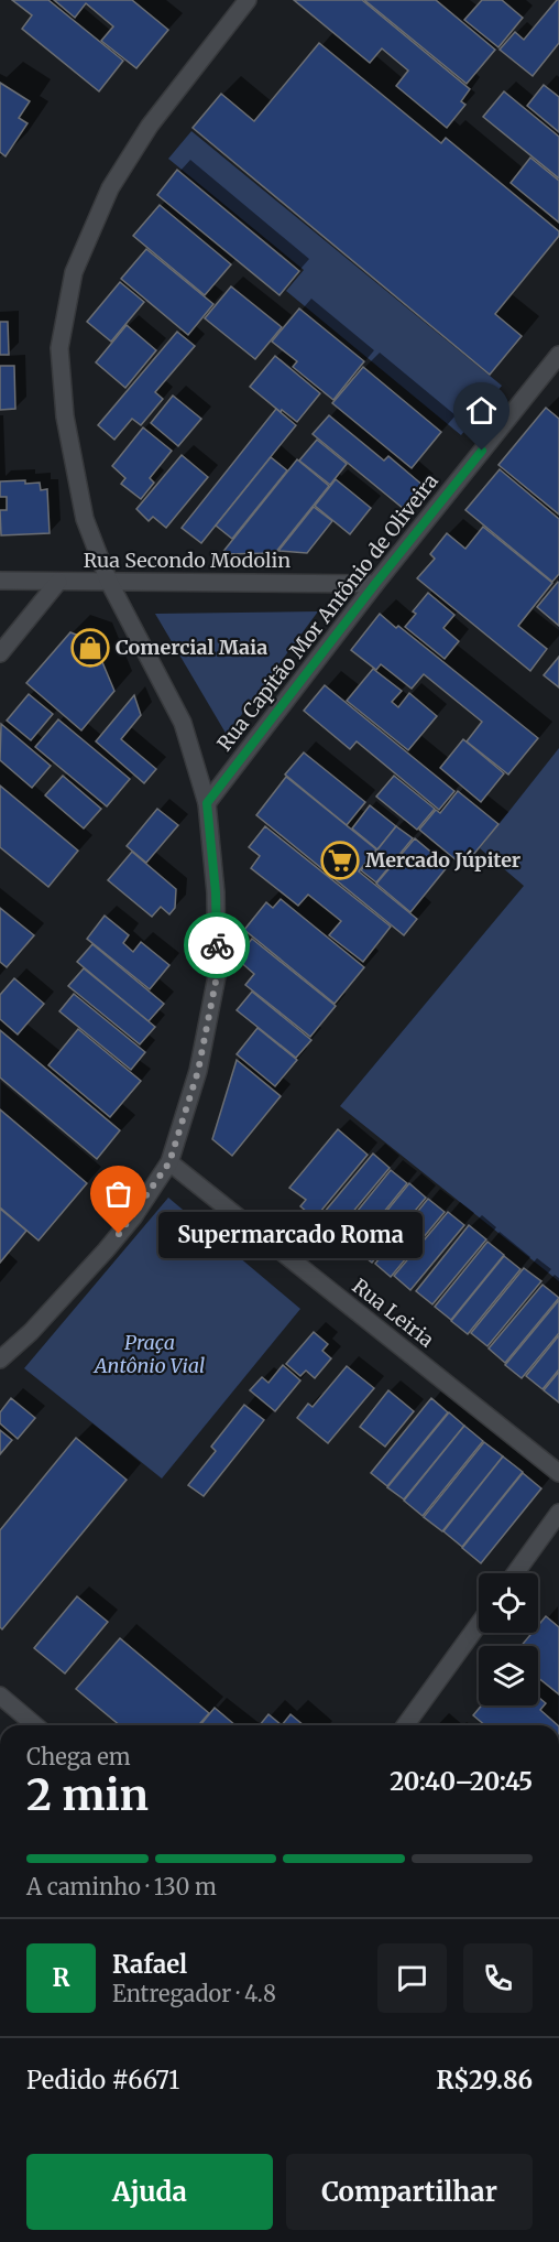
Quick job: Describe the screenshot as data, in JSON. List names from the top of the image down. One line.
{"streets":{"street":["Rua Secondo Modolin","Rua Capitão Mor Antônio de Oliveira","Rua Leiria"]},"crossings":[["Rua Secondo Modolin","Rua Capitão Mor Antônio de Oliveira"]],"parks":["Praça Antônio Vial"],"places":{"shop":["Comercial Maia"],"supermarket":["Mercado Júpiter"],"other":["Supermarcado Roma"]},"page":{"bubble":"Supermarcado Roma","heading":["2 min","Chega em","20:40–20:45"],"panel":["Rafael","Entregador · 4.8","Pedido #6671","R$29.86"],"bar":"A caminho · 130 m","round":"R","buttons":["Ajuda","Compartilhar"]}}
